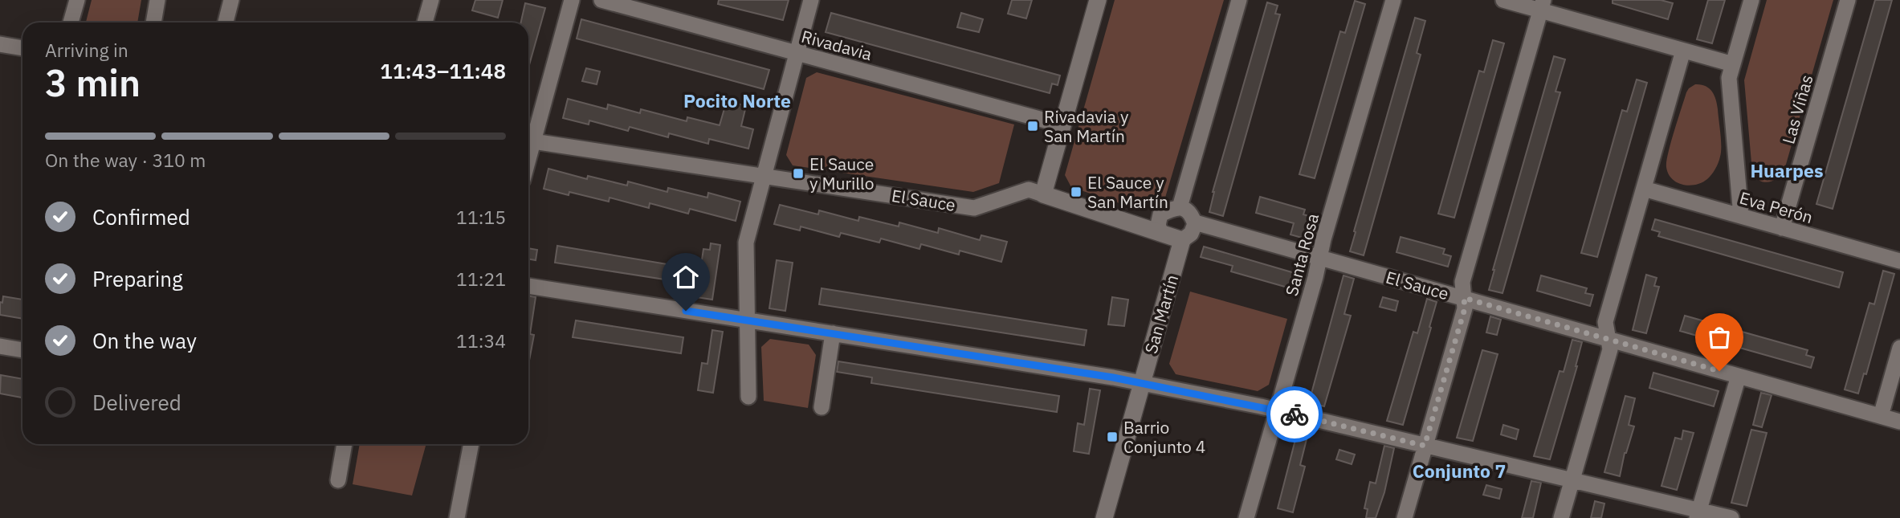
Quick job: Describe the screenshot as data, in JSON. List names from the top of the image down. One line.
{"streets":{"street":["Rivadavia","Las Viñas","El Sauce","Eva Perón","Santa Rosa","San Martín"]},"crossings":[["Las Viñas","Eva Perón"],["El Sauce","Santa Rosa"],["El Sauce","San Martín"]],"districts":["Pocito Norte","Huarpes","Conjunto 7"],"places":{"transit":["Rivadavia y San Martín","El Sauce y Murillo","El Sauce y San Martín","Barrio Conjunto 4"]},"page":{"heading":["3 min","Arriving in","11:43–11:48"],"bar":"On the way · 310 m","list":[["Confirmed","11:15"],["Preparing","11:21"],["On the way","11:34"],"Delivered"]}}
